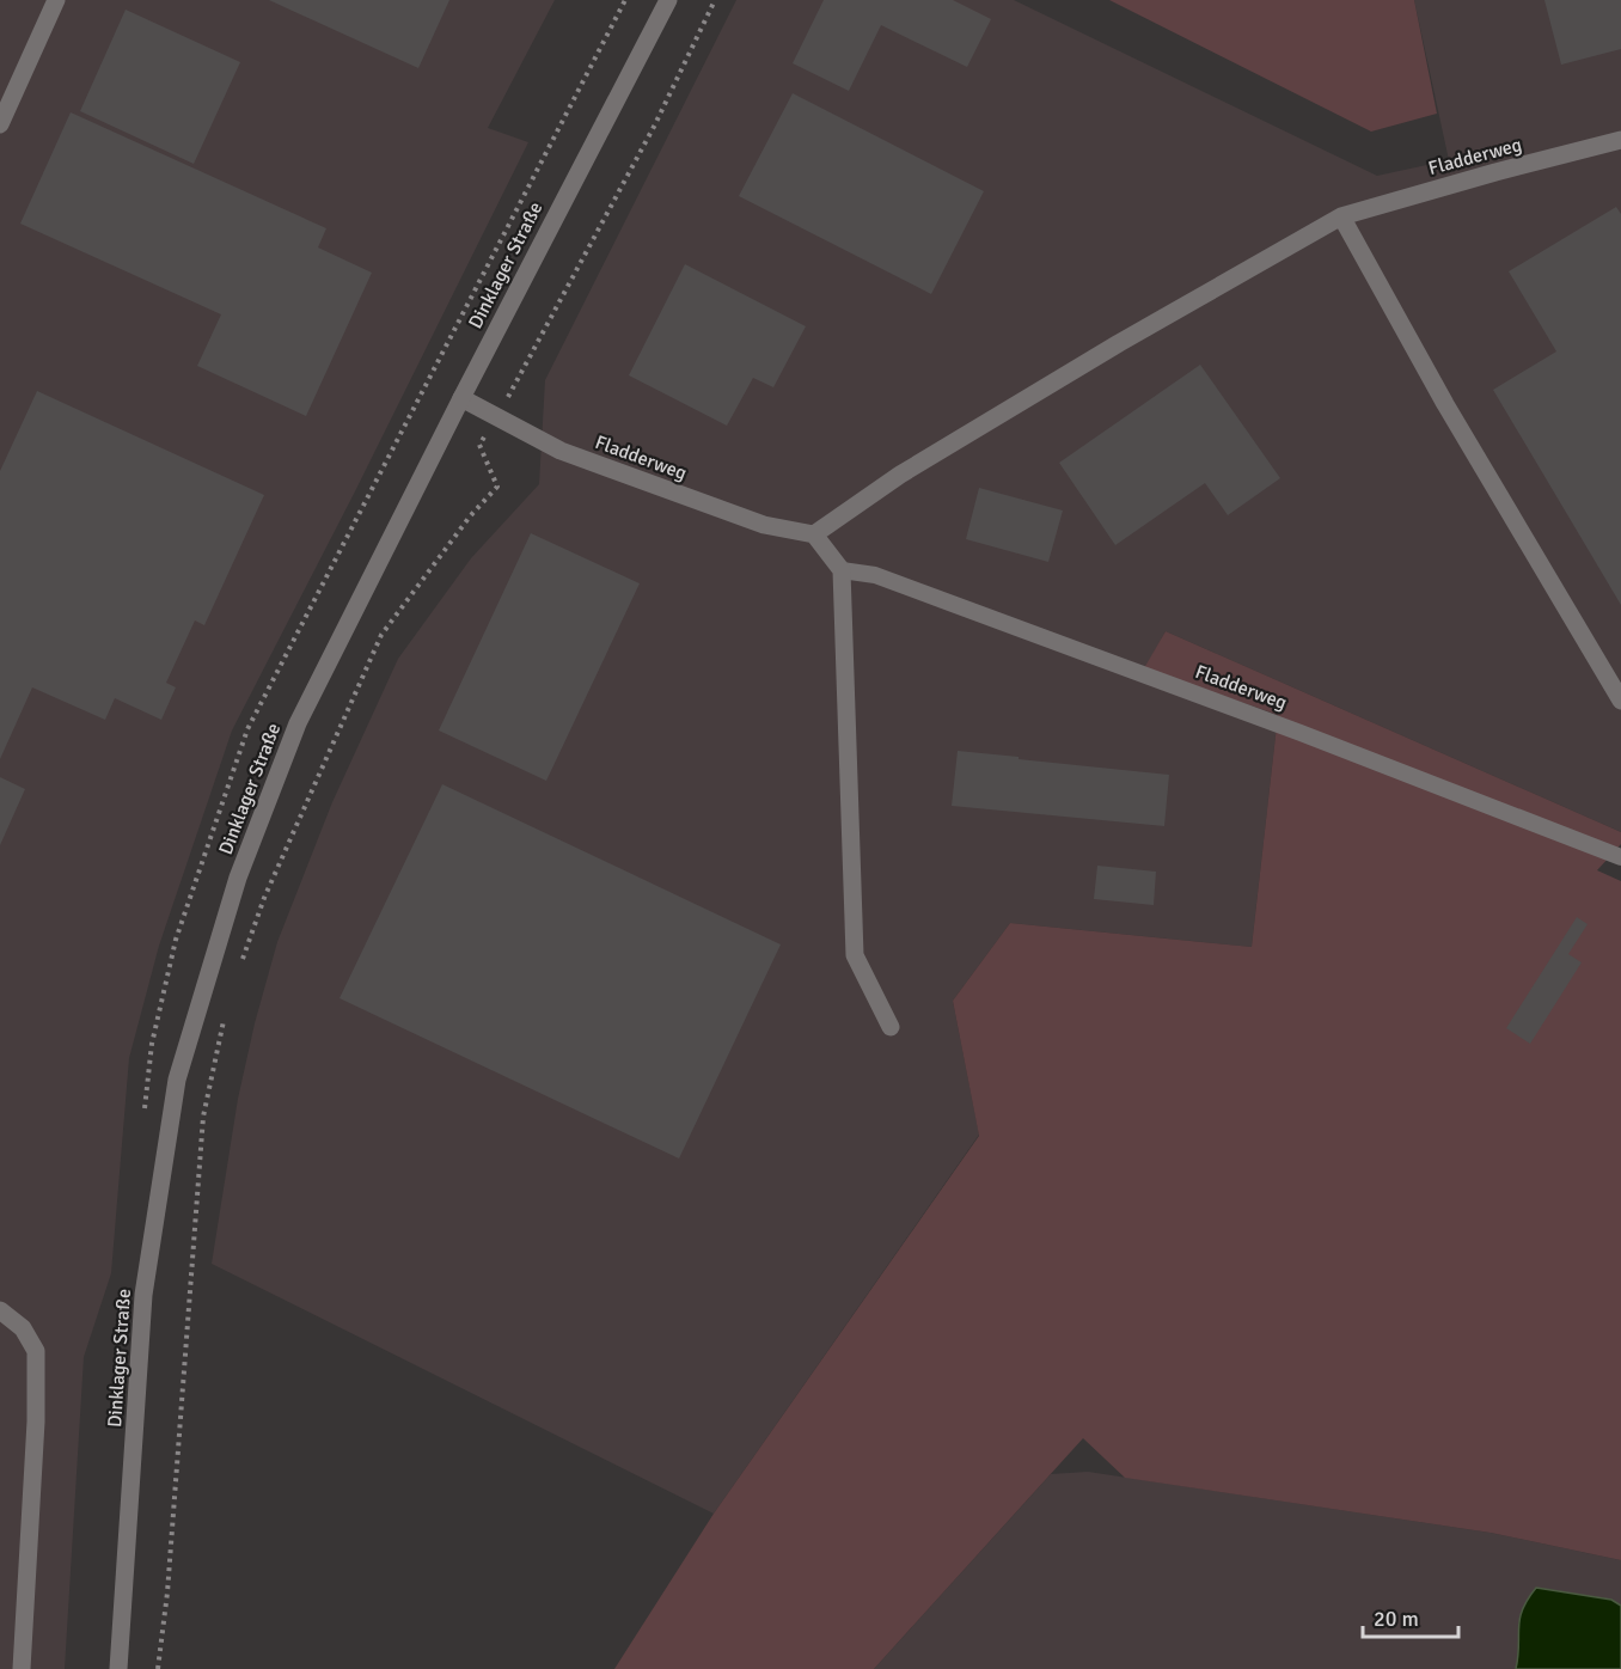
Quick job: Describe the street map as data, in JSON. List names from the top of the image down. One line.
{"streets":{"street":["Fladderweg","Dinklager Straße"]},"crossings":[["Fladderweg","Dinklager Straße"]],"scale_bar":"20 m"}
